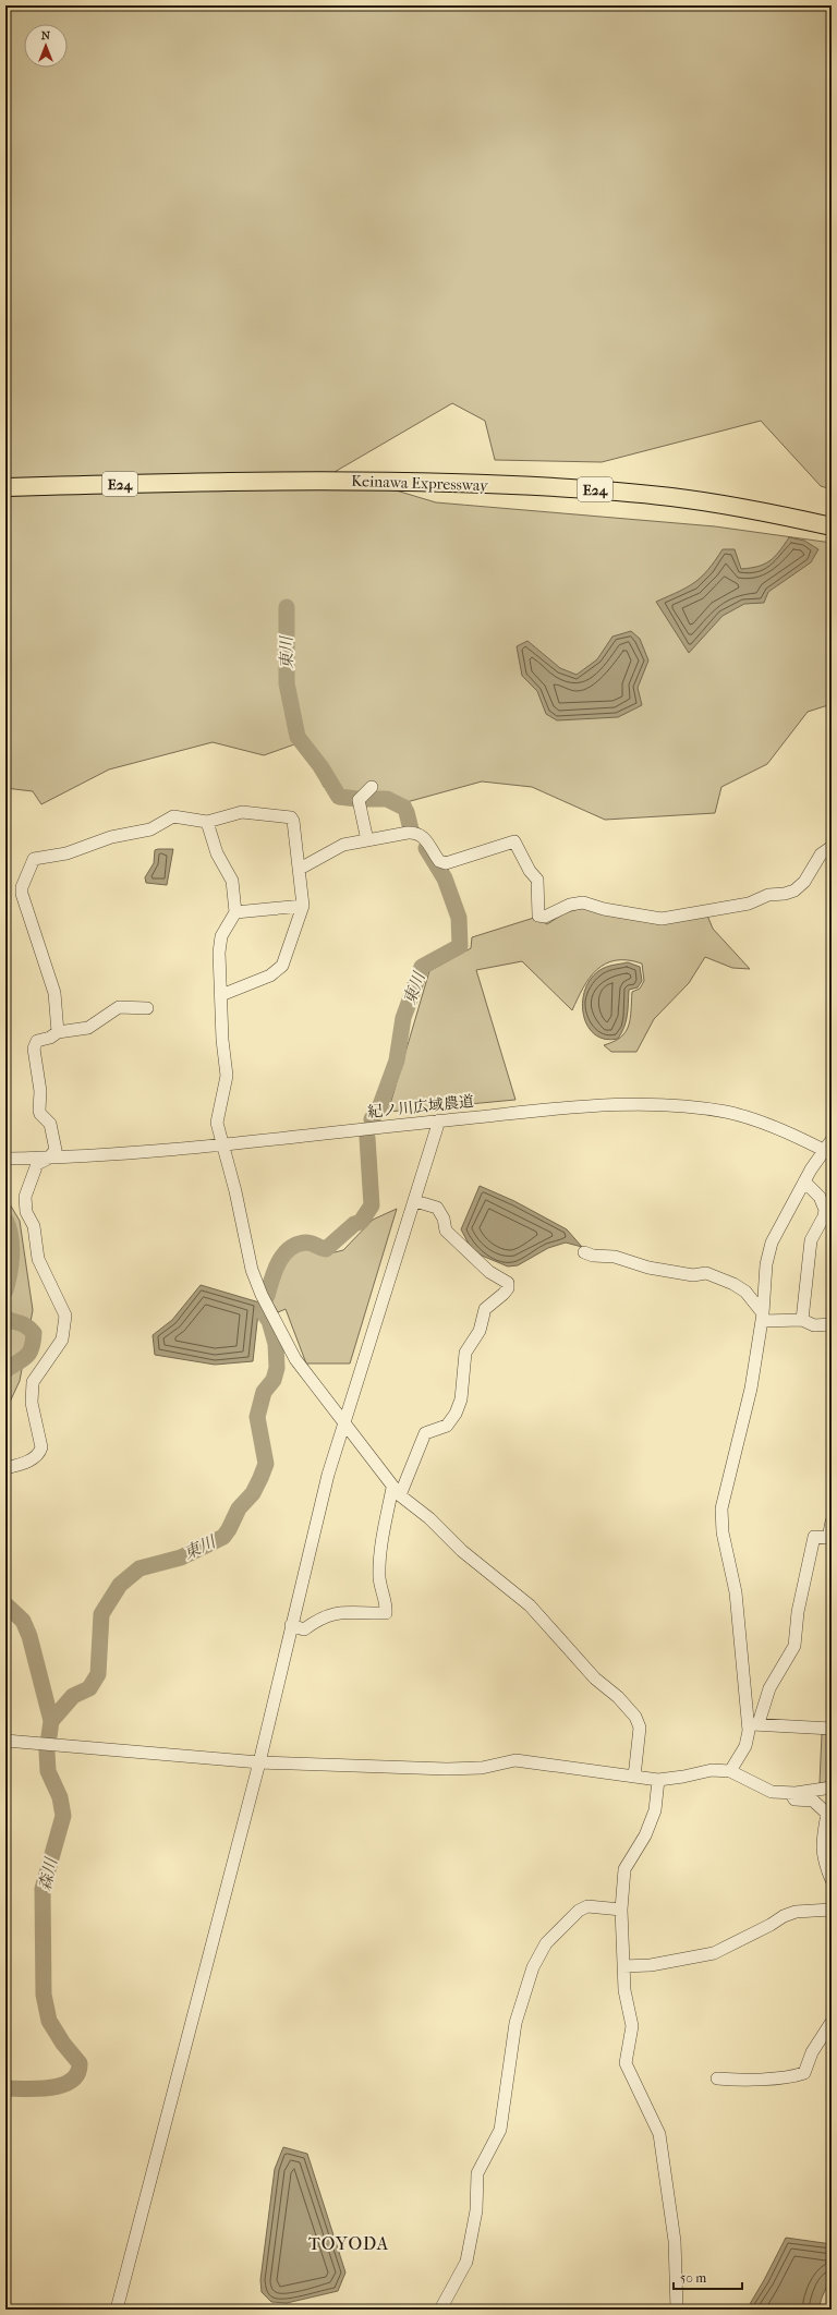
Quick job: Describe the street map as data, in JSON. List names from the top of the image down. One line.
{"streets":{"highway":["Keinawa Expressway","E24"],"street":["紀ノ川広域農道"]},"districts":["TOYODA"],"water":["東川","森川"],"scale_bar":"50 m","north":"top"}
